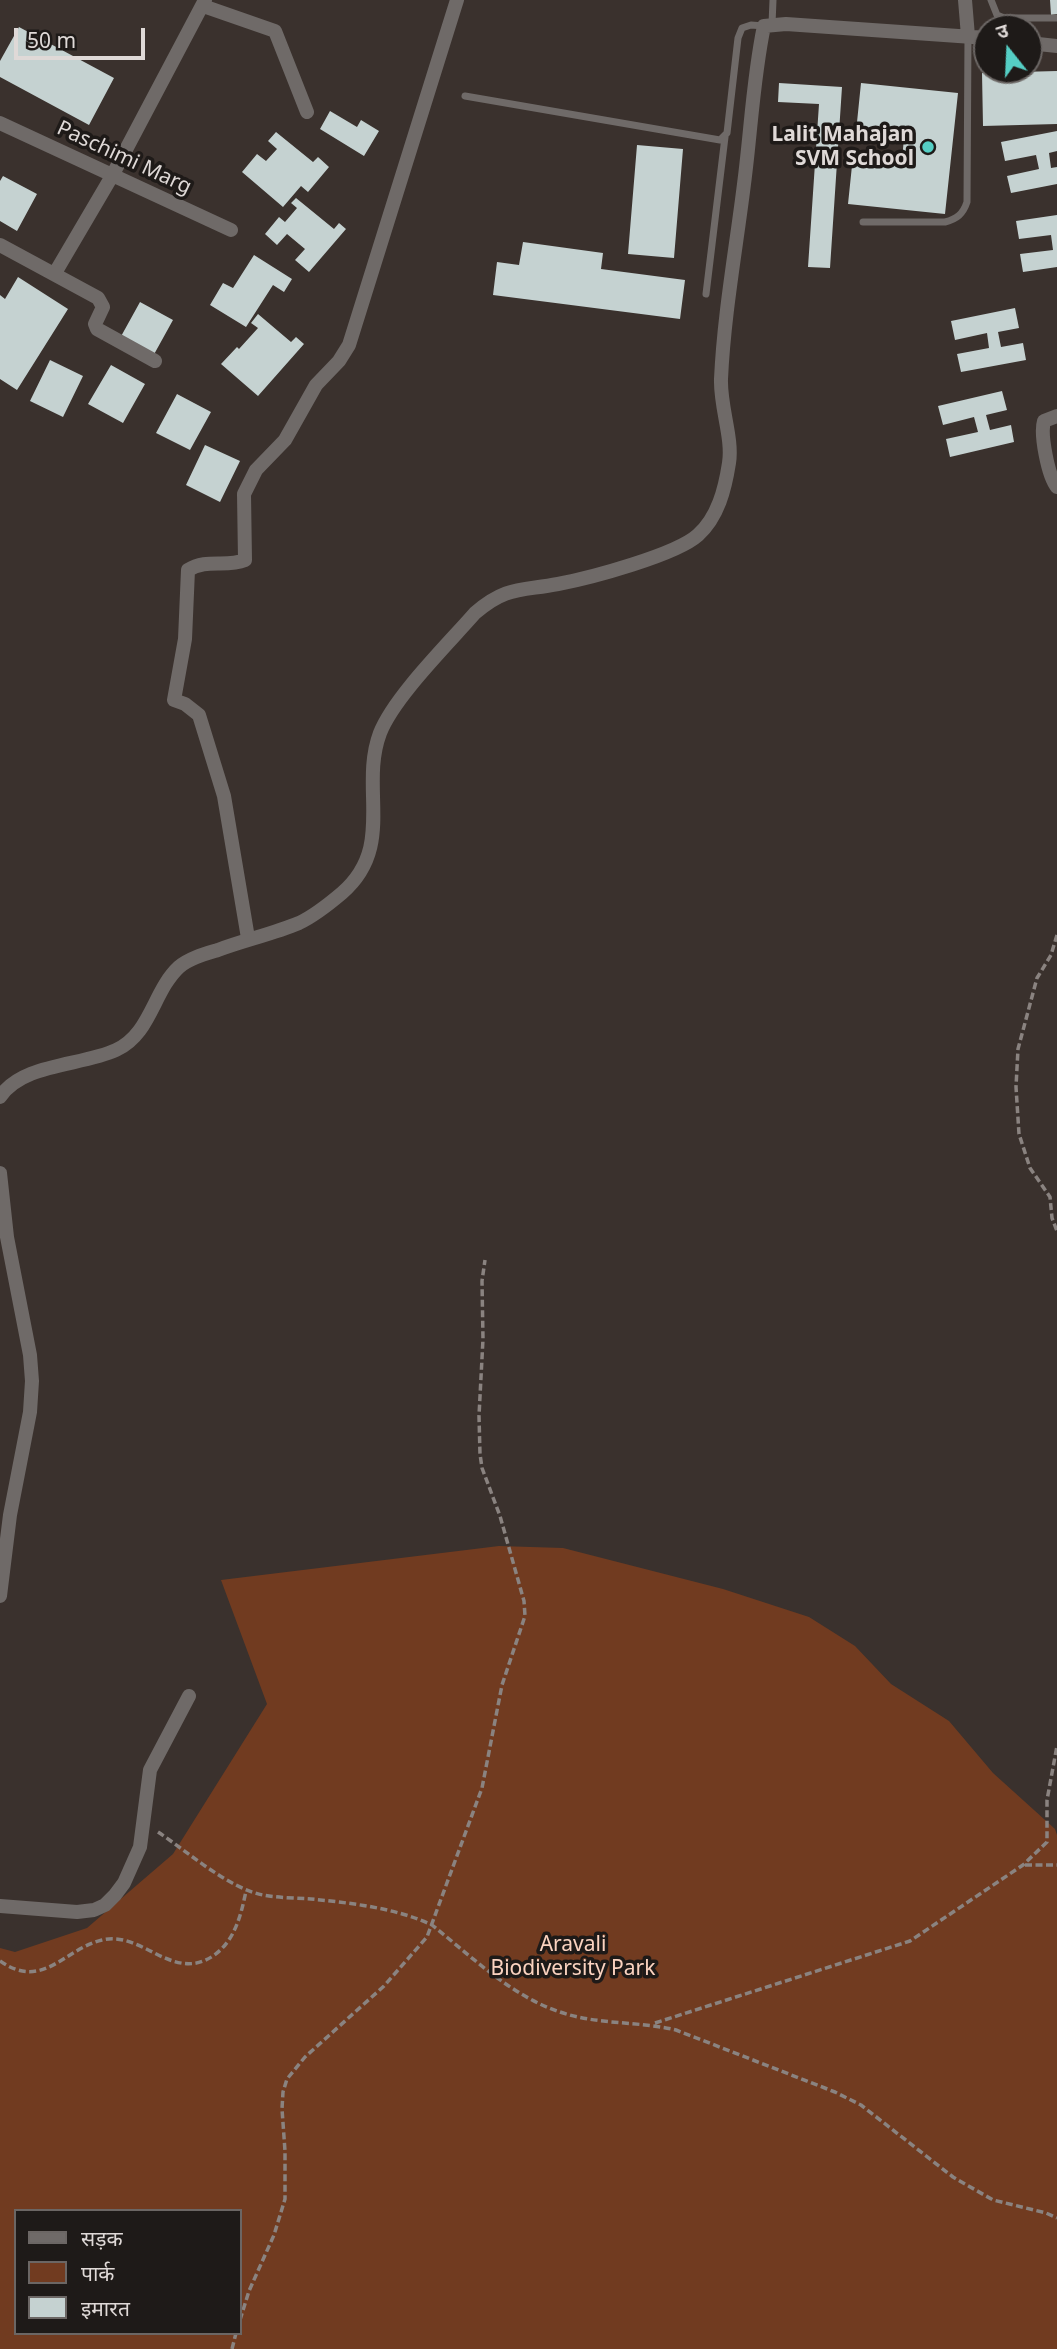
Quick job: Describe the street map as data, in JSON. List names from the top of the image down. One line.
{"streets":{"street":["Paschimi Marg"]},"parks":["Aravali Biodiversity Park"],"places":["Lalit Mahajan SVM School"],"legend":["सड़क","पार्क","इमारत"],"scale_bar":"50 m","north":"top"}
